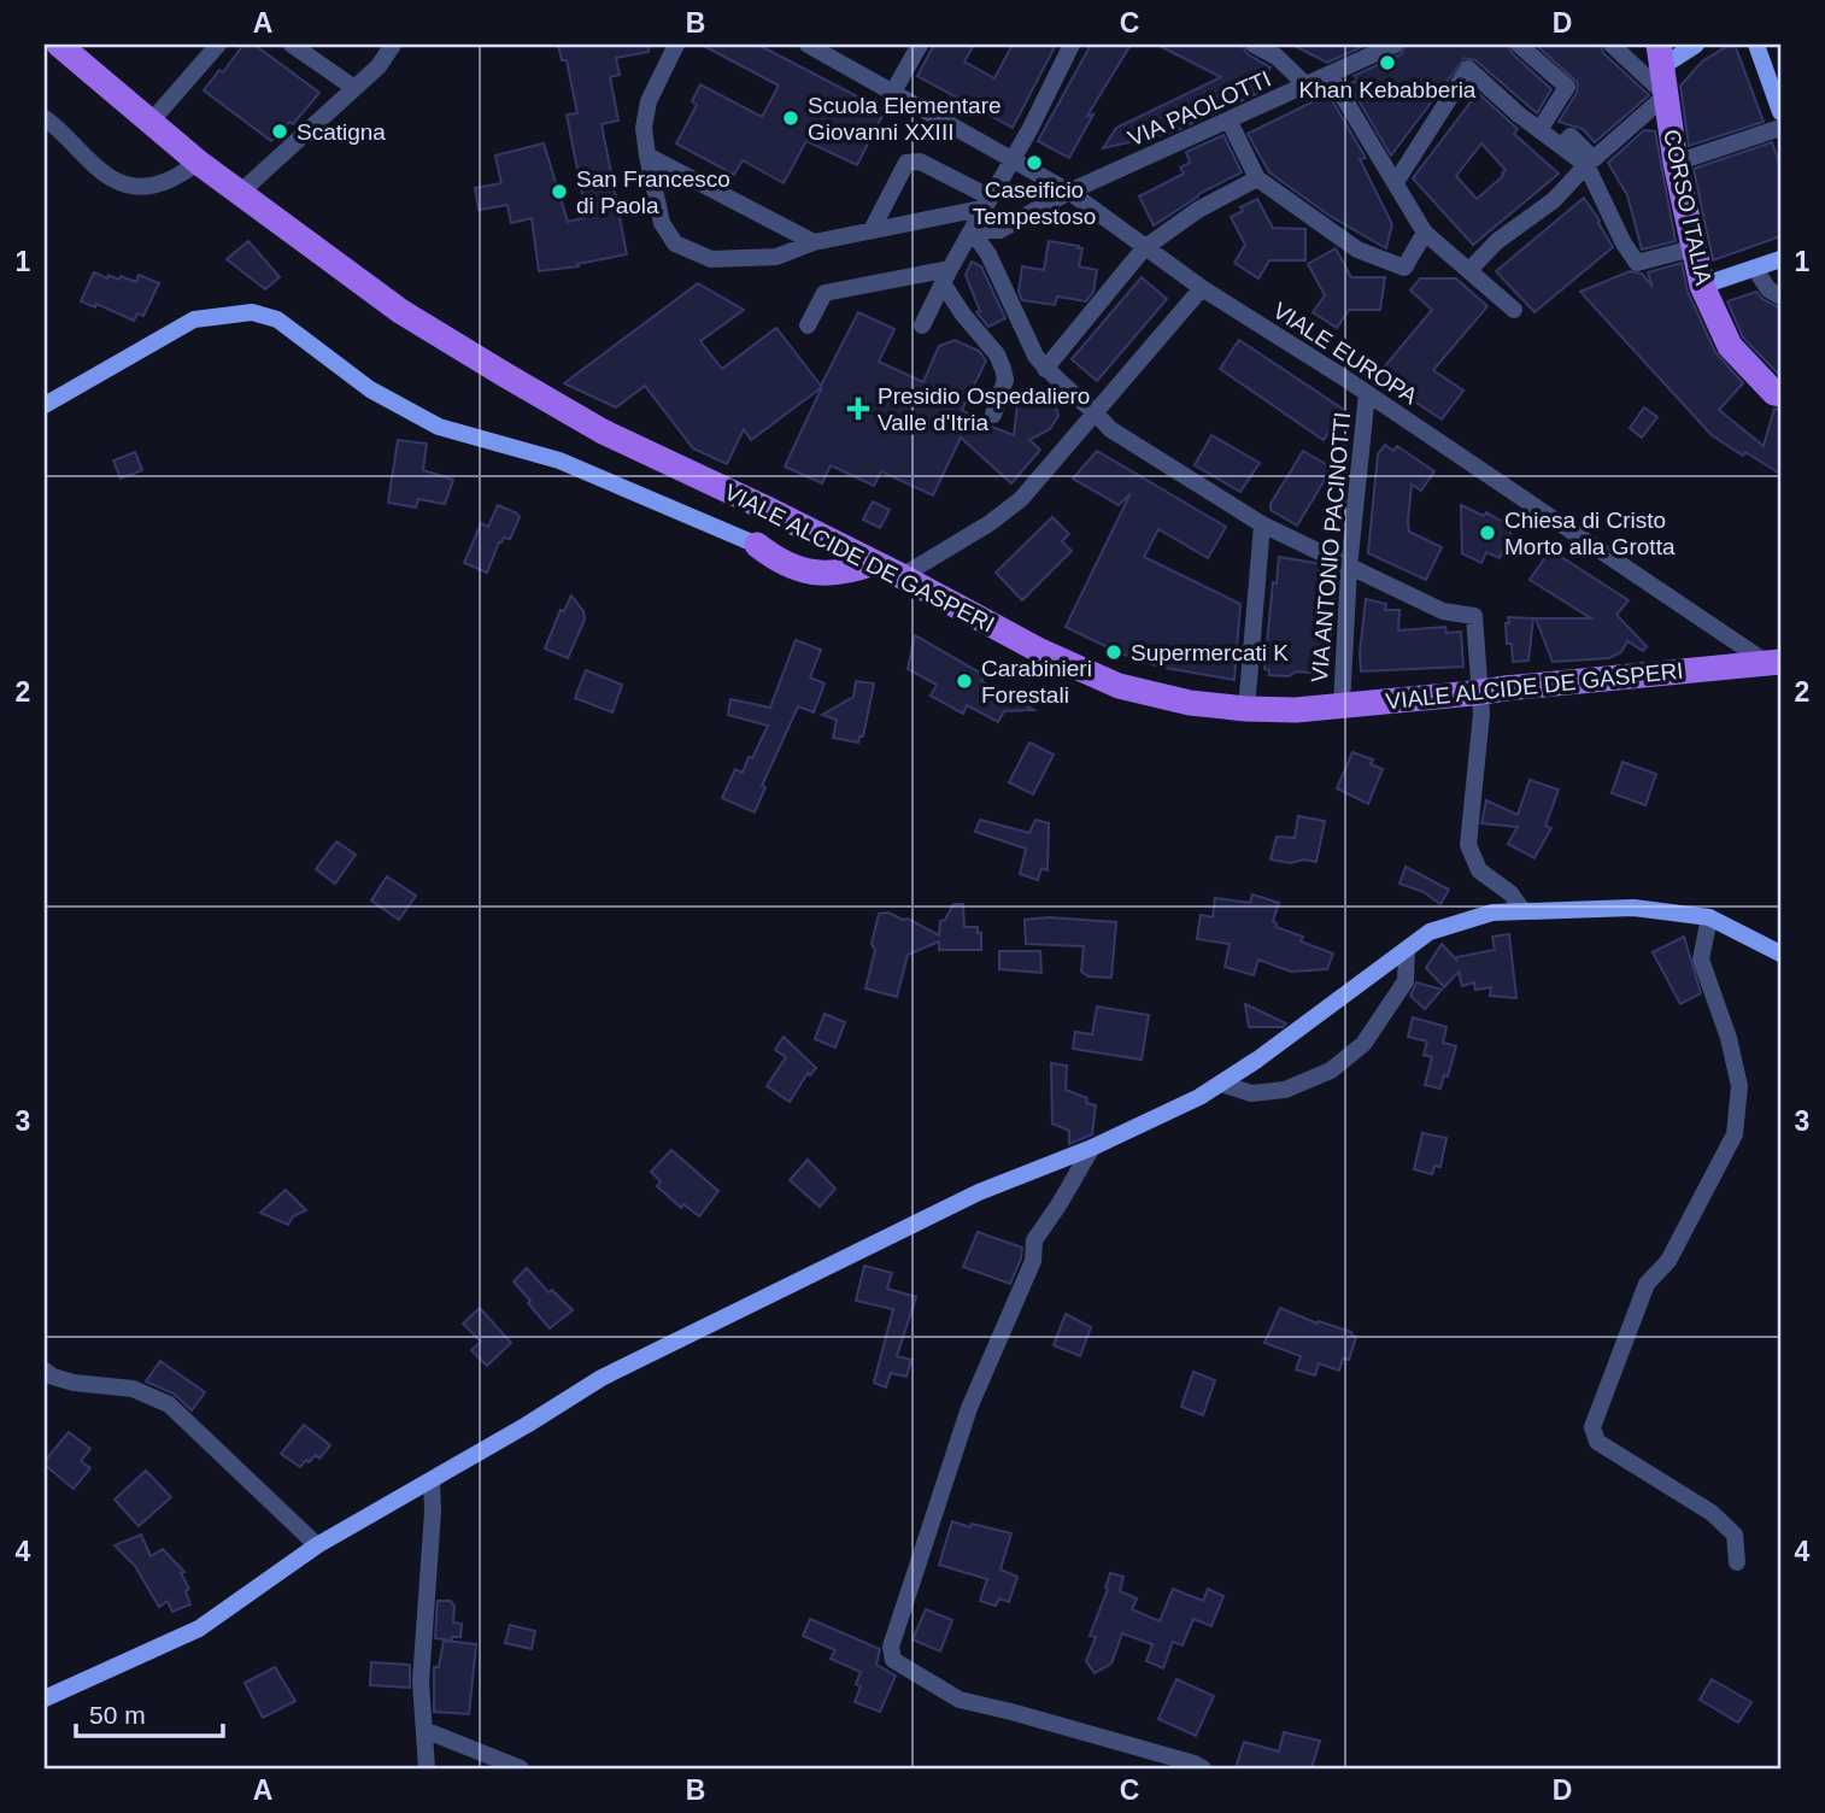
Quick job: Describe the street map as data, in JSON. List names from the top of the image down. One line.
{"streets":{"main road":["CORSO ITALIA","VIALE ALCIDE DE GASPERI"],"street":["VIA PAOLOTTI","VIALE EUROPA","VIA ANTONIO PACINOTTI"]},"crossings":[["VIA PAOLOTTI","VIALE EUROPA"],["VIALE EUROPA","VIA ANTONIO PACINOTTI"],["VIALE EUROPA","VIALE ALCIDE DE GASPERI"],["VIA ANTONIO PACINOTTI","VIALE ALCIDE DE GASPERI"]],"places":{"other":["Khan Kebabberia","Scuola Elementare Giovanni XXIII","Scatigna","Caseificio Tempestoso","San Francesco di Paola","Chiesa di Cristo Morto alla Grotta","Supermercati K","Carabinieri Forestali"],"health":["Presidio Ospedaliero Valle d'Itria"]},"scale_bar":"50 m","grid":{"columns":["A","B","C","D"],"rows":["1","2","3","4"]}}
